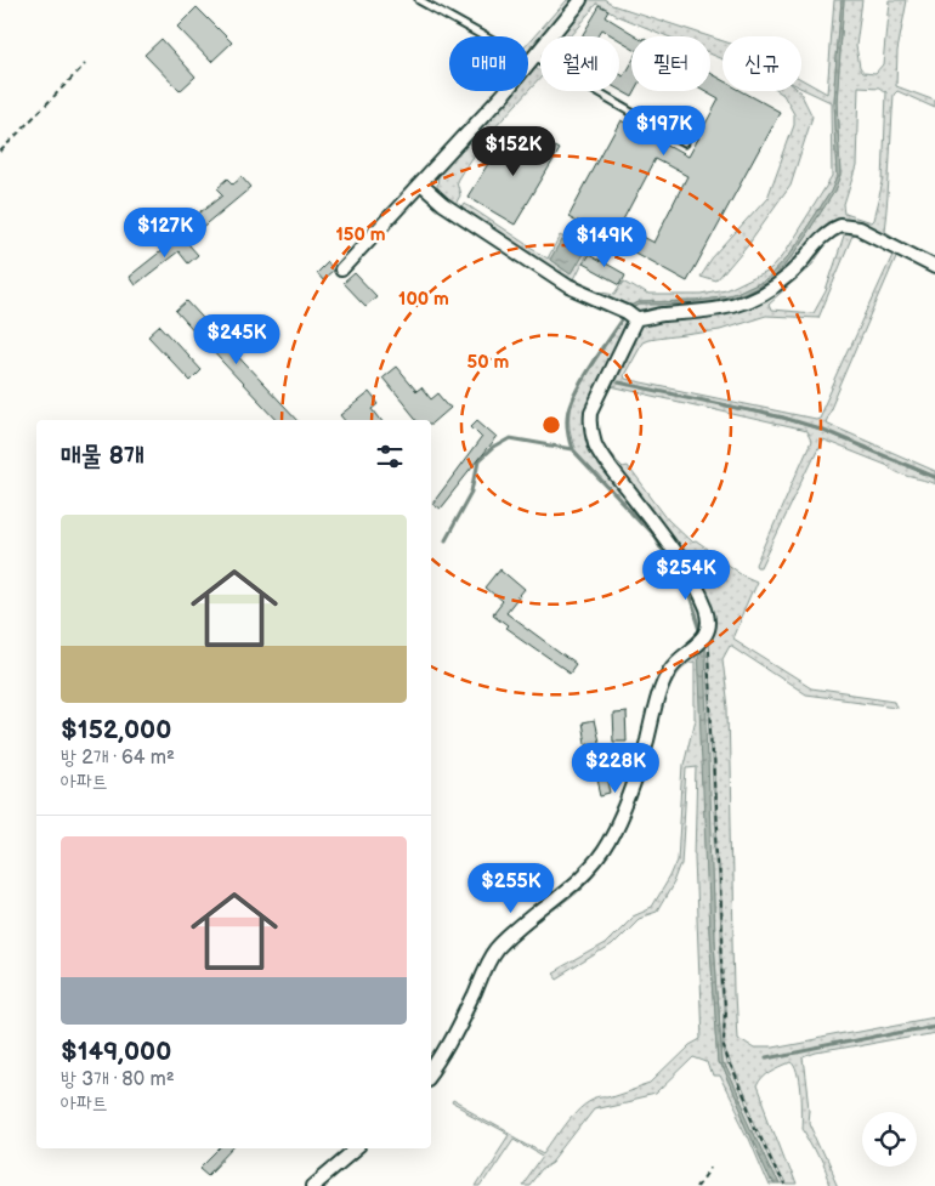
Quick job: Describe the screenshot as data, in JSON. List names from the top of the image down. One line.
{"page":{"chip":["매매","월세","필터","신규"],"price":["$197K","$152K","$127K","$149K","$245K","$254K","$228K","$255K"],"heading":"매물 8개","list":[{"name":"$152,000","note":"방 2개 · 64 m² · 아파트"},{"name":"$149,000","note":"방 3개 · 80 m² · 아파트"}]},"rings":["150 m","100 m","50 m"]}
